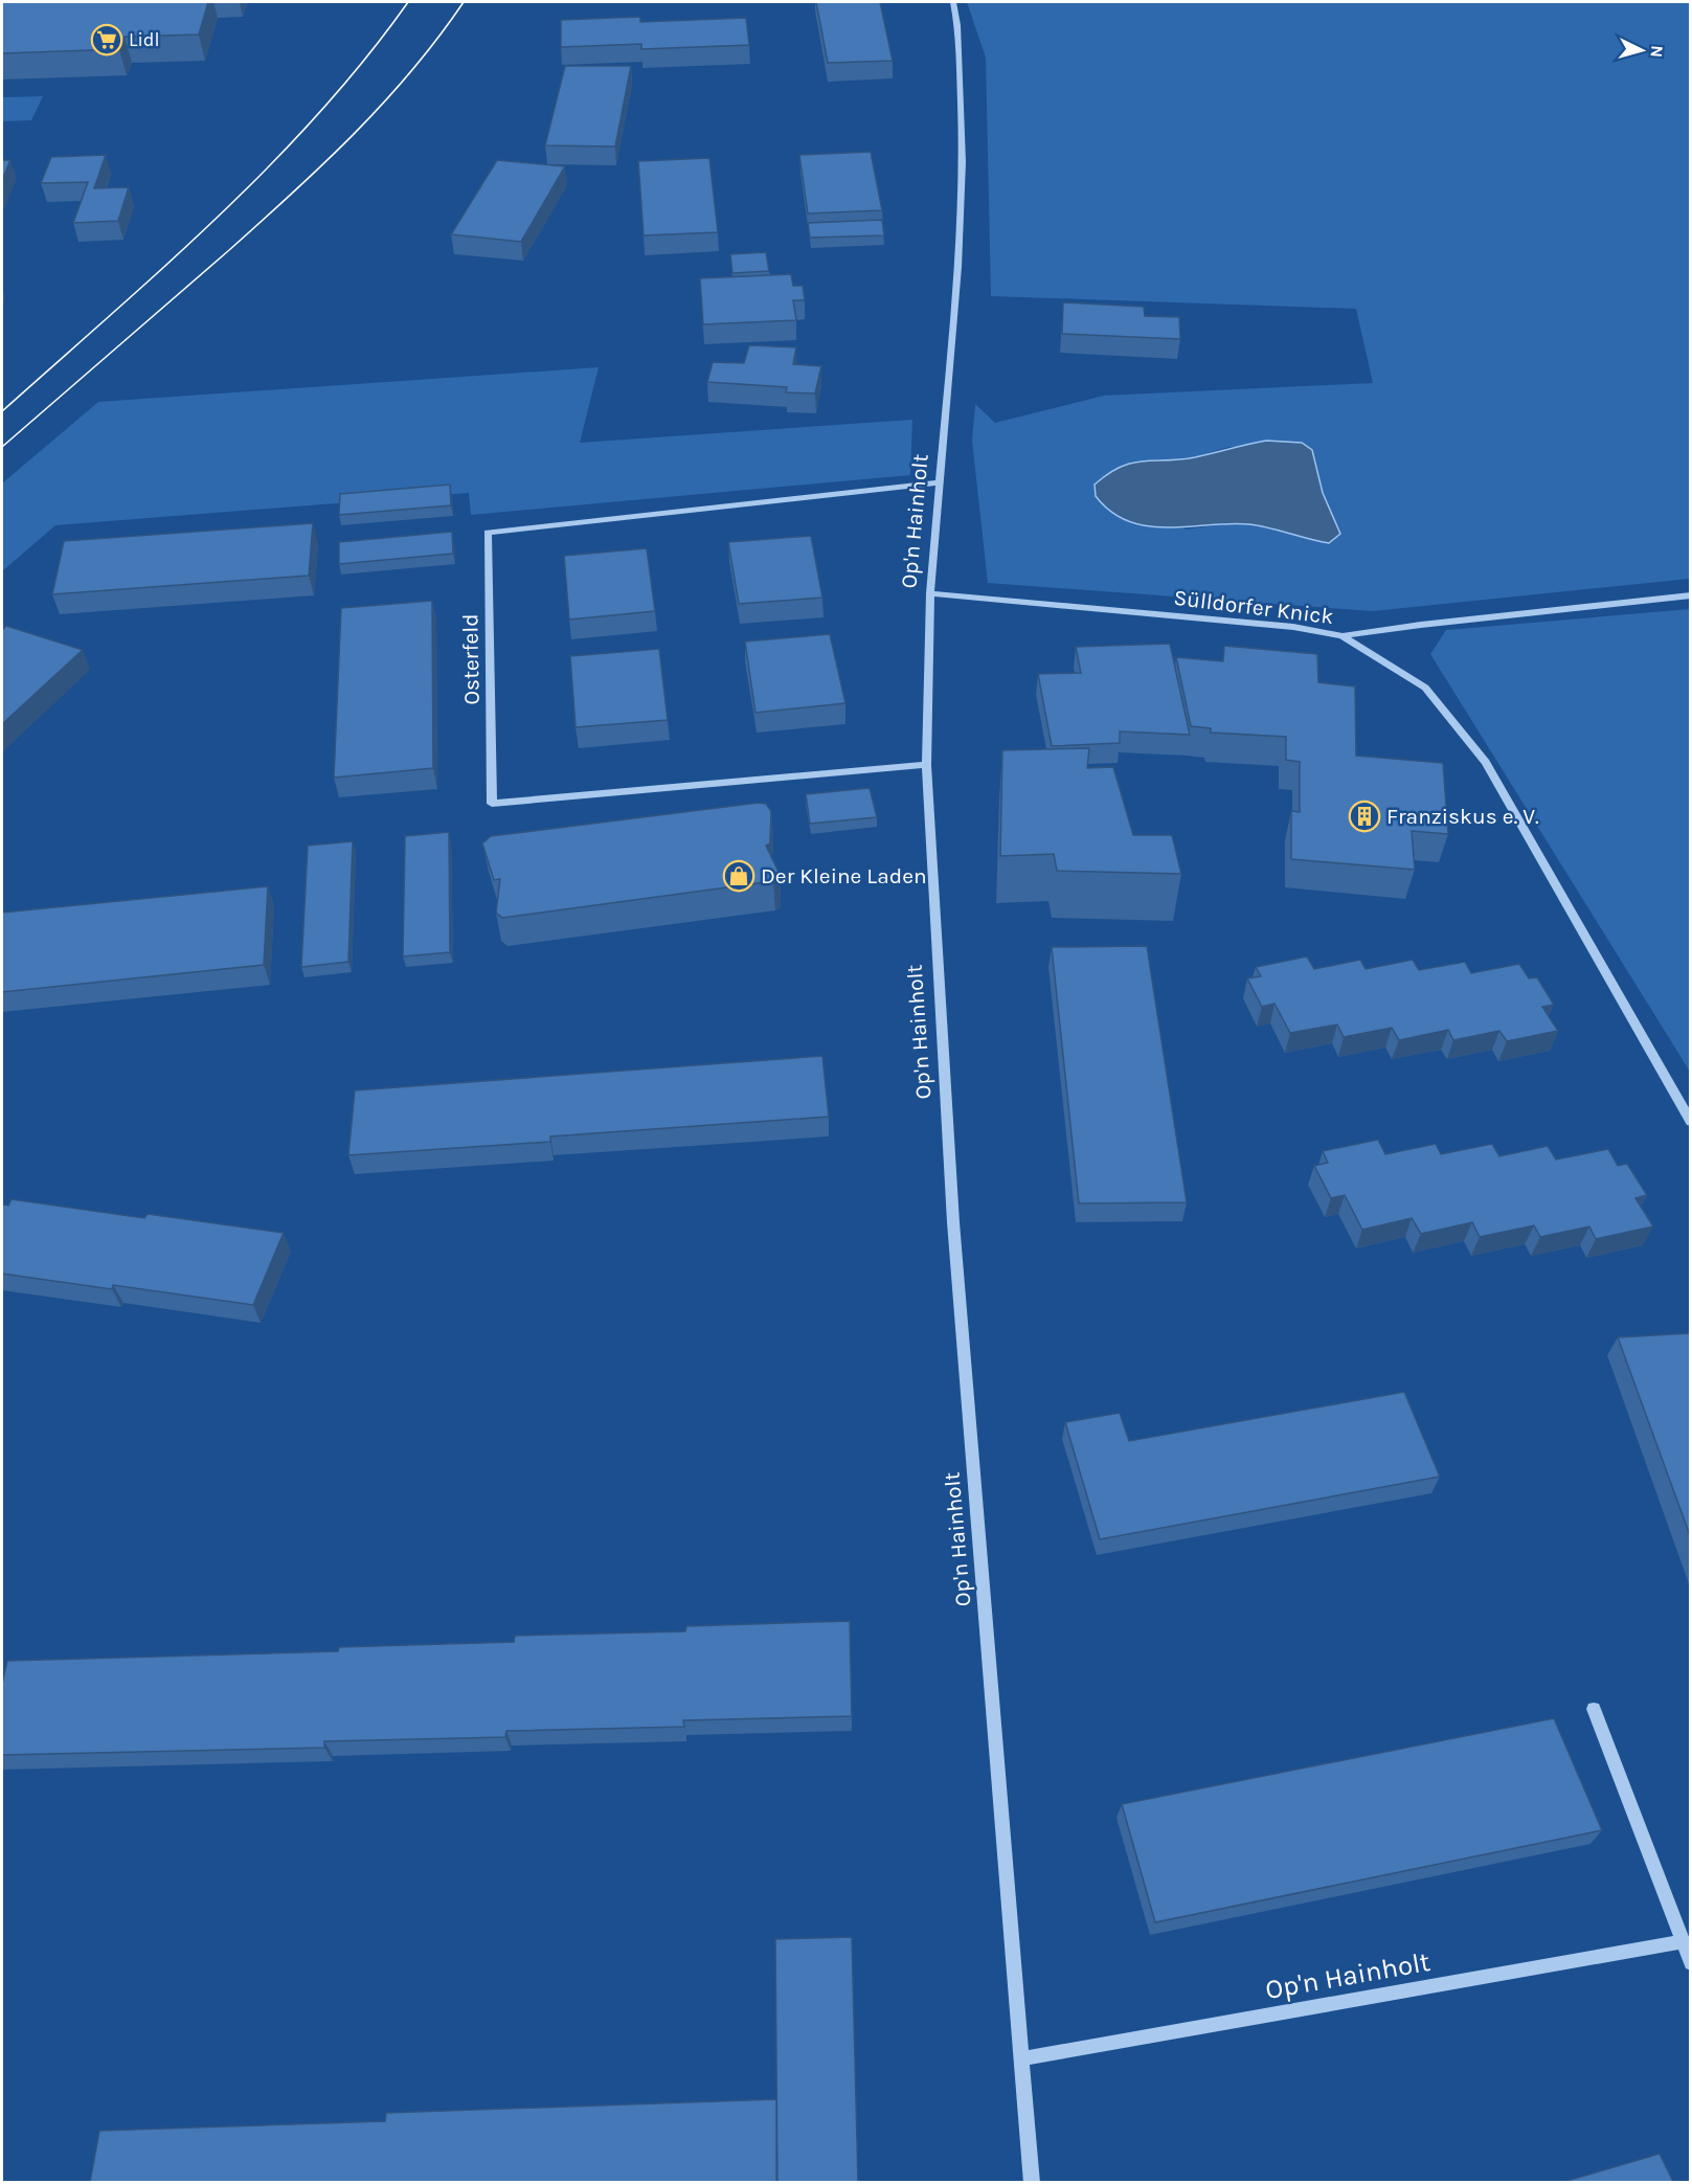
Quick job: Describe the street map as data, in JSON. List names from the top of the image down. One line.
{"streets":{"street":["Op'n Hainholt","Sülldorfer Knick","Osterfeld"]},"crossings":[["Op'n Hainholt","Sülldorfer Knick"],["Op'n Hainholt","Osterfeld"]],"places":{"supermarket":["Lidl"],"building":["Franziskus e. V."],"shop":["Der Kleine Laden"]},"north":"right"}
